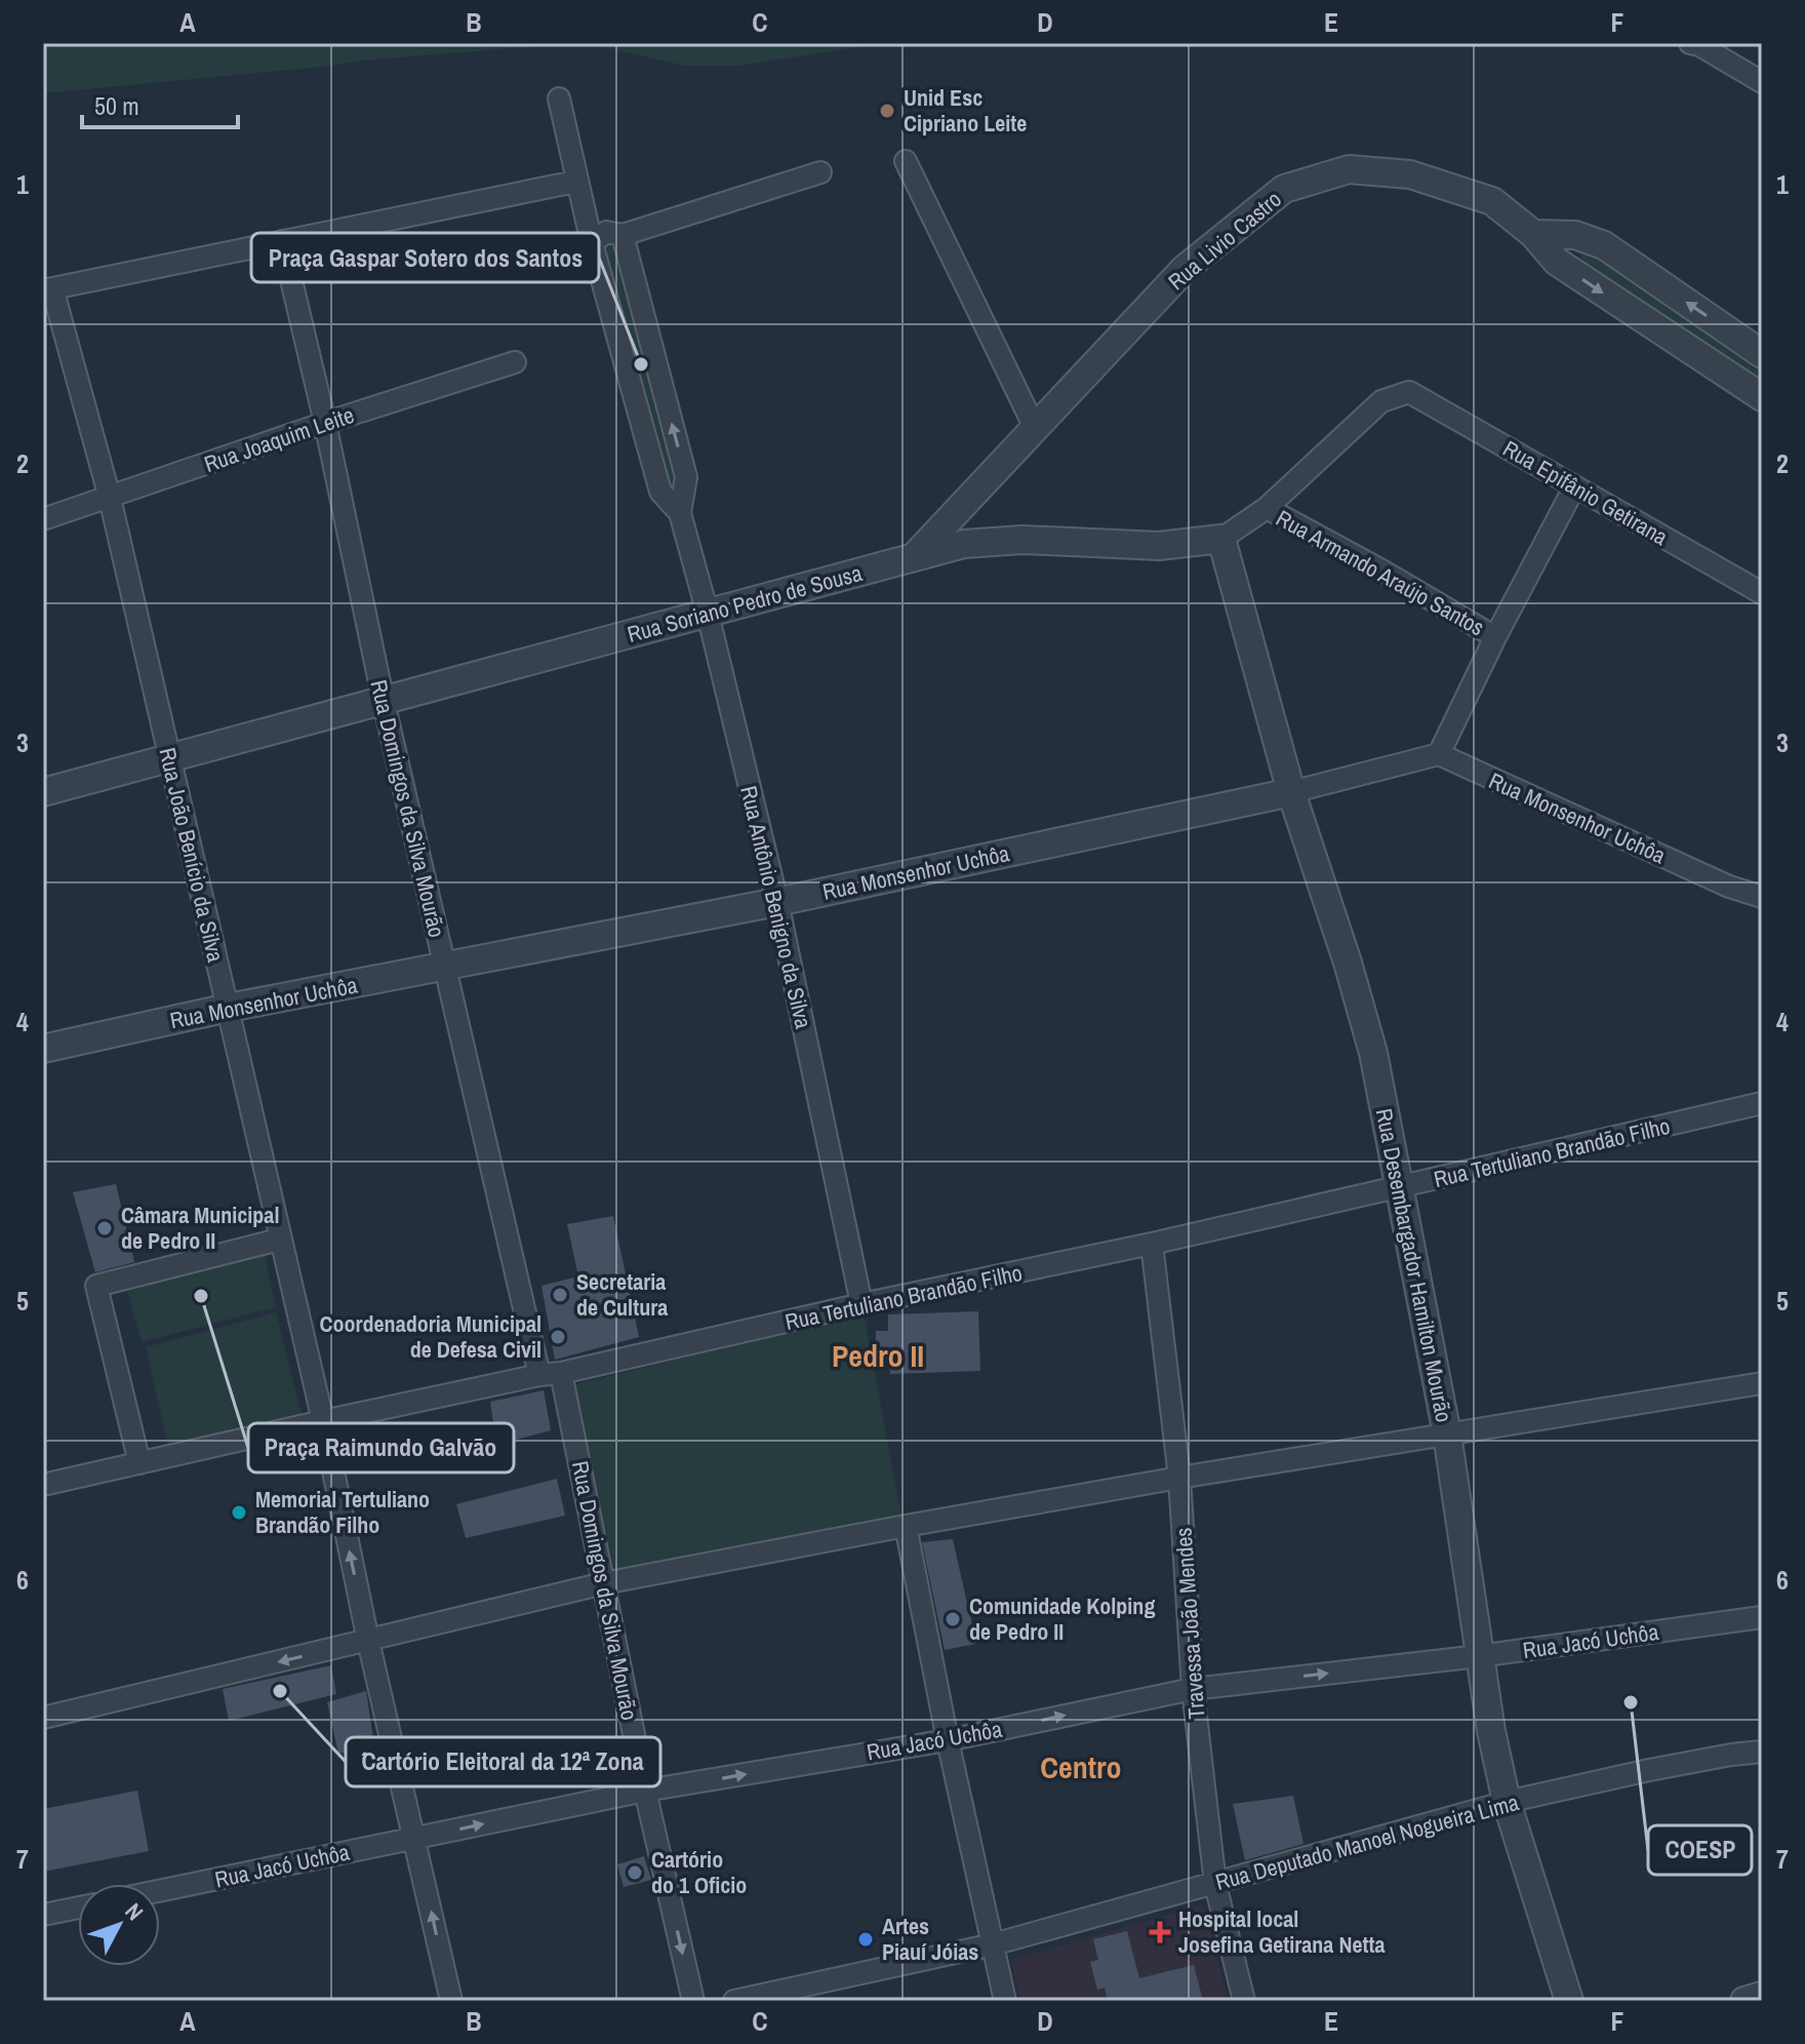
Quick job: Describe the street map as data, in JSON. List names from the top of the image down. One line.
{"streets":{"street":["Rua Livio Castro","Rua Joaquim Leite","Rua Epifânio Getirana","Rua Armando Araújo Santos","Rua Soriano Pedro de Sousa","Rua Domingos da Silva Mourão","Rua Monsenhor Uchôa","Rua João Benício da Silva","Rua Antônio Benigno da Silva","Rua Tertuliano Brandão Filho","Rua Desembargador Hamilton Mourão","Travessa João Mendes","Rua Jacó Uchôa","Rua Deputado Manoel Nogueira Lima"]},"crossings":[["Rua Livio Castro","Rua Soriano Pedro de Sousa"],["Rua Joaquim Leite","Rua Domingos da Silva Mourão"],["Rua Joaquim Leite","Rua João Benício da Silva"],["Rua Epifânio Getirana","Rua Soriano Pedro de Sousa"],["Rua Armando Araújo Santos","Rua Soriano Pedro de Sousa"],["Rua Soriano Pedro de Sousa","Rua Domingos da Silva Mourão"],["Rua Soriano Pedro de Sousa","Rua João Benício da Silva"],["Rua Soriano Pedro de Sousa","Rua Antônio Benigno da Silva"],["Rua Soriano Pedro de Sousa","Rua Desembargador Hamilton Mourão"],["Rua Domingos da Silva Mourão","Rua Monsenhor Uchôa"],["Rua Domingos da Silva Mourão","Rua Tertuliano Brandão Filho"],["Rua Domingos da Silva Mourão","Rua Jacó Uchôa"],["Rua Monsenhor Uchôa","Rua João Benício da Silva"],["Rua Monsenhor Uchôa","Rua Antônio Benigno da Silva"],["Rua Monsenhor Uchôa","Rua Desembargador Hamilton Mourão"],["Rua João Benício da Silva","Rua Tertuliano Brandão Filho"],["Rua João Benício da Silva","Rua Jacó Uchôa"],["Rua Antônio Benigno da Silva","Rua Tertuliano Brandão Filho"],["Rua Tertuliano Brandão Filho","Rua Desembargador Hamilton Mourão"],["Rua Tertuliano Brandão Filho","Travessa João Mendes"],["Rua Desembargador Hamilton Mourão","Rua Jacó Uchôa"],["Rua Desembargador Hamilton Mourão","Rua Deputado Manoel Nogueira Lima"],["Travessa João Mendes","Rua Jacó Uchôa"],["Travessa João Mendes","Rua Deputado Manoel Nogueira Lima"]],"one_way":["Rua Jacó Uchôa"],"districts":["Pedro II","Centro"],"places":{"other":["Unid Esc Cipriano Leite","Praça Gaspar Sotero dos Santos","Câmara Municipal de Pedro II","Secretaria de Cultura","Praça Raimundo Galvão","Coordenadoria Municipal de Defesa Civil","Memorial Tertuliano Brandão Filho","Comunidade Kolping de Pedro II","´Cartório Eleitoral da 12ª Zona","COESP","Cartório do 1 Oficio","Artes Piauí Jóias"],"health":["Hospital local Josefina Getirana Netta"]},"scale_bar":"50 m","north":"top right","grid":{"columns":["A","B","C","D","E","F"],"rows":["1","2","3","4","5","6","7"]}}
